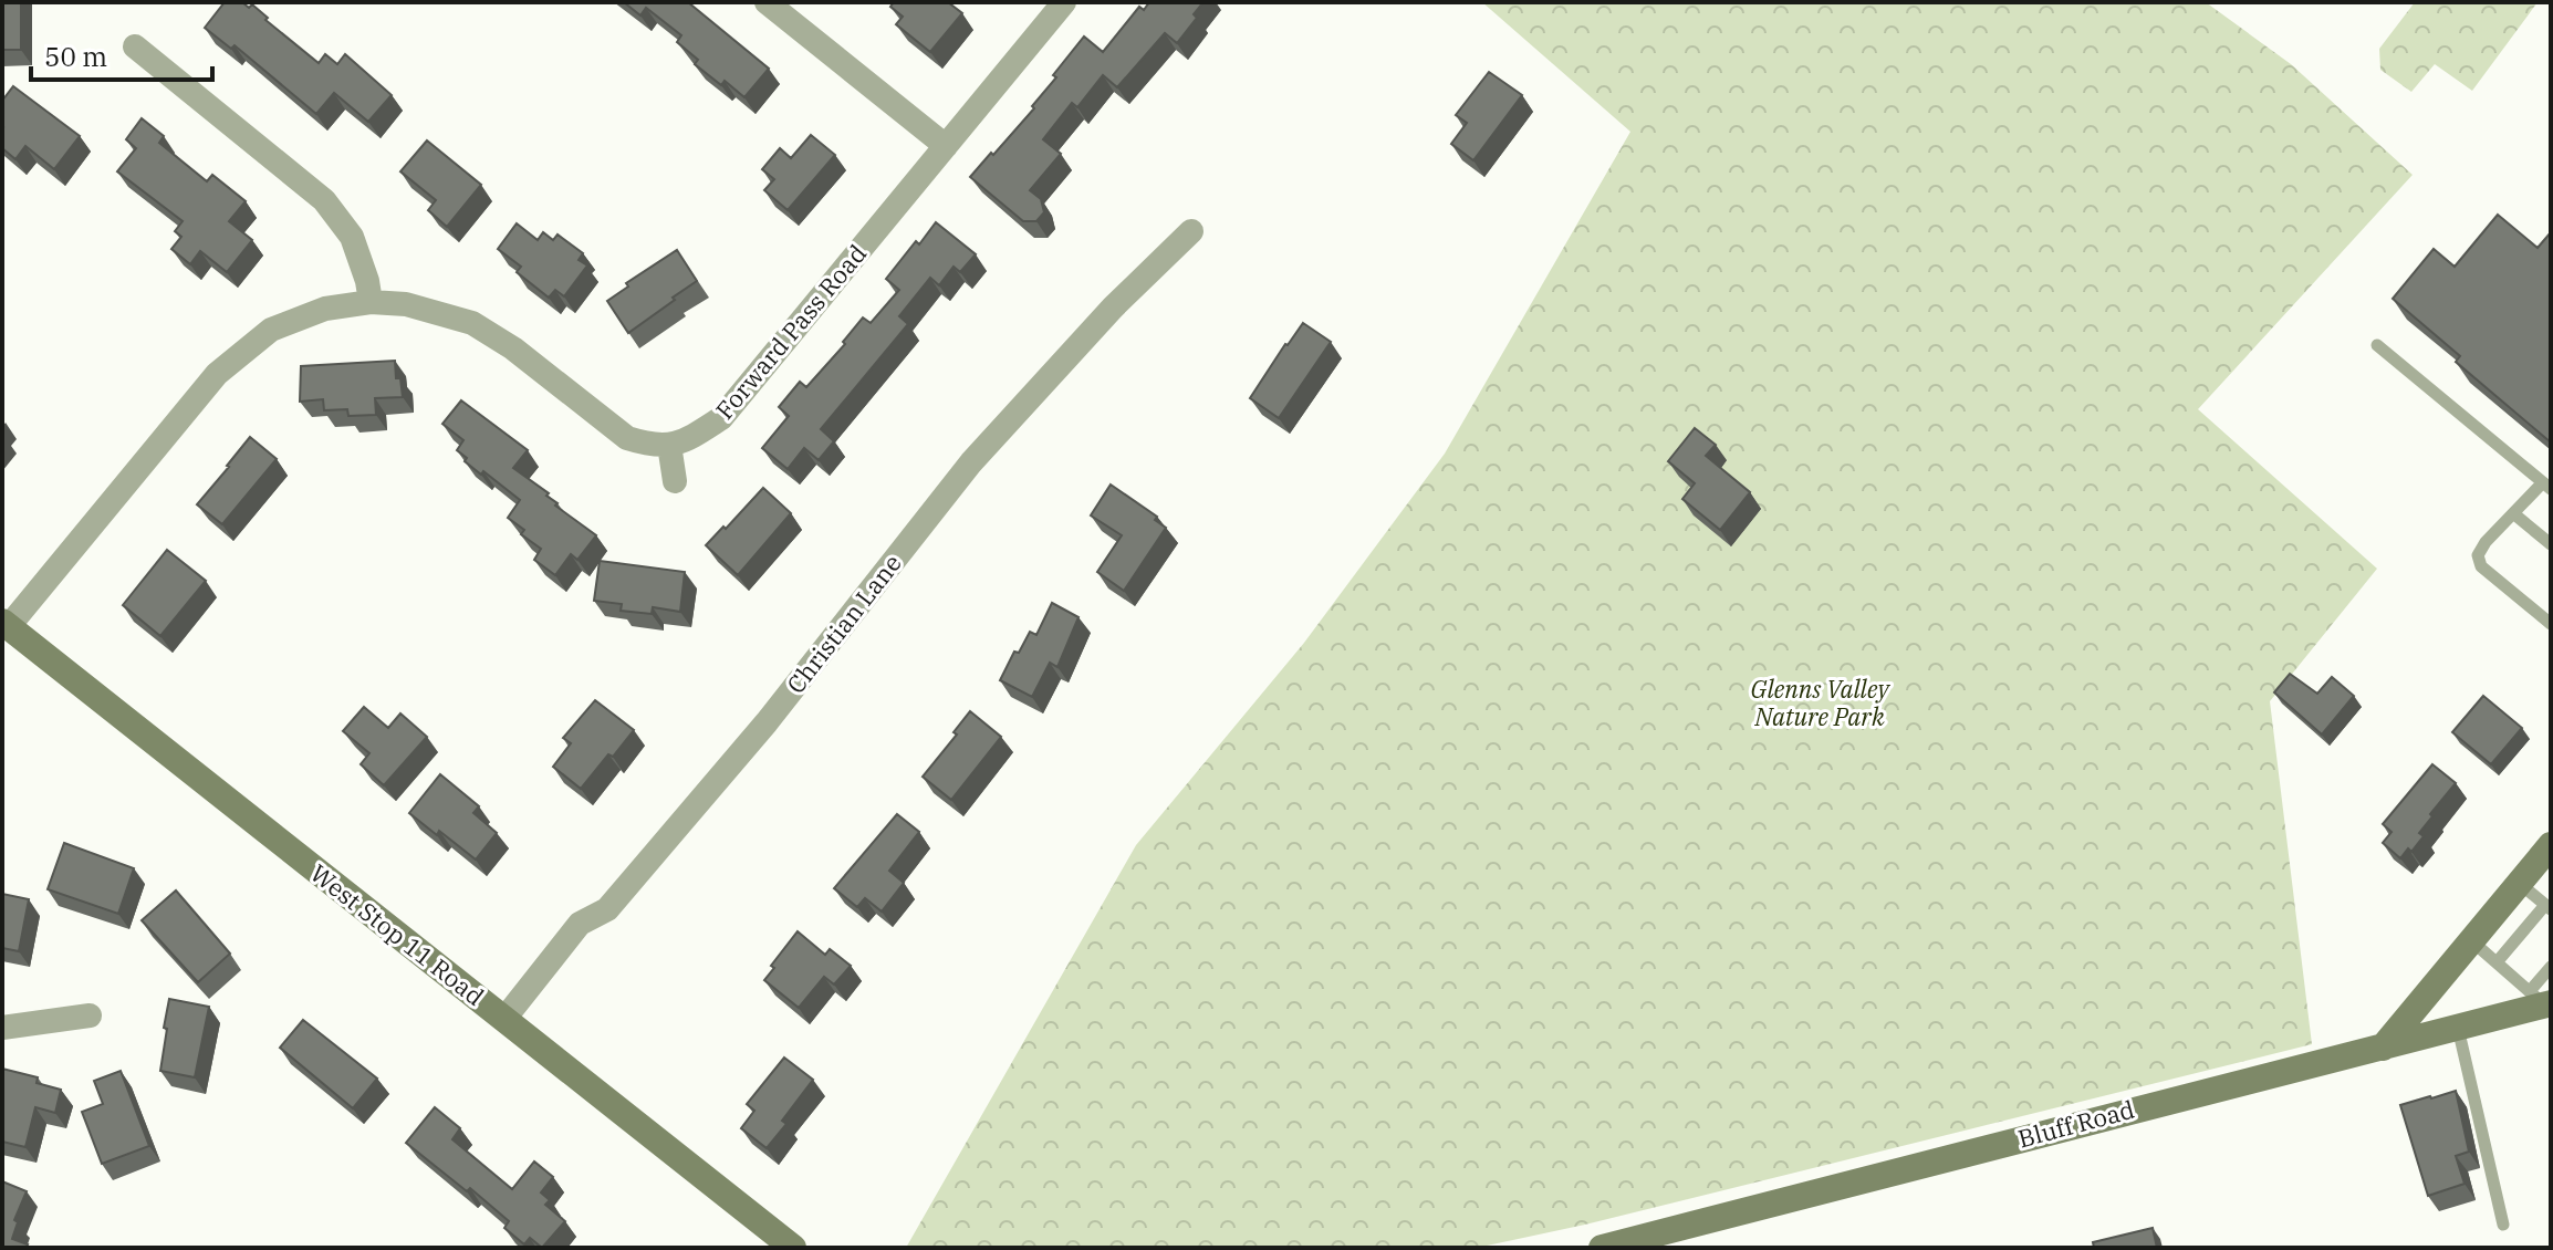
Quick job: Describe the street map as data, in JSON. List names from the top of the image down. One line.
{"streets":{"main road":["West Stop 11 Road","Bluff Road"],"street":["Forward Pass Road","Christian Lane"]},"crossings":[["Christian Lane","West Stop 11 Road"]],"parks":["Glenns Valley Nature Park"],"scale_bar":"50 m"}
